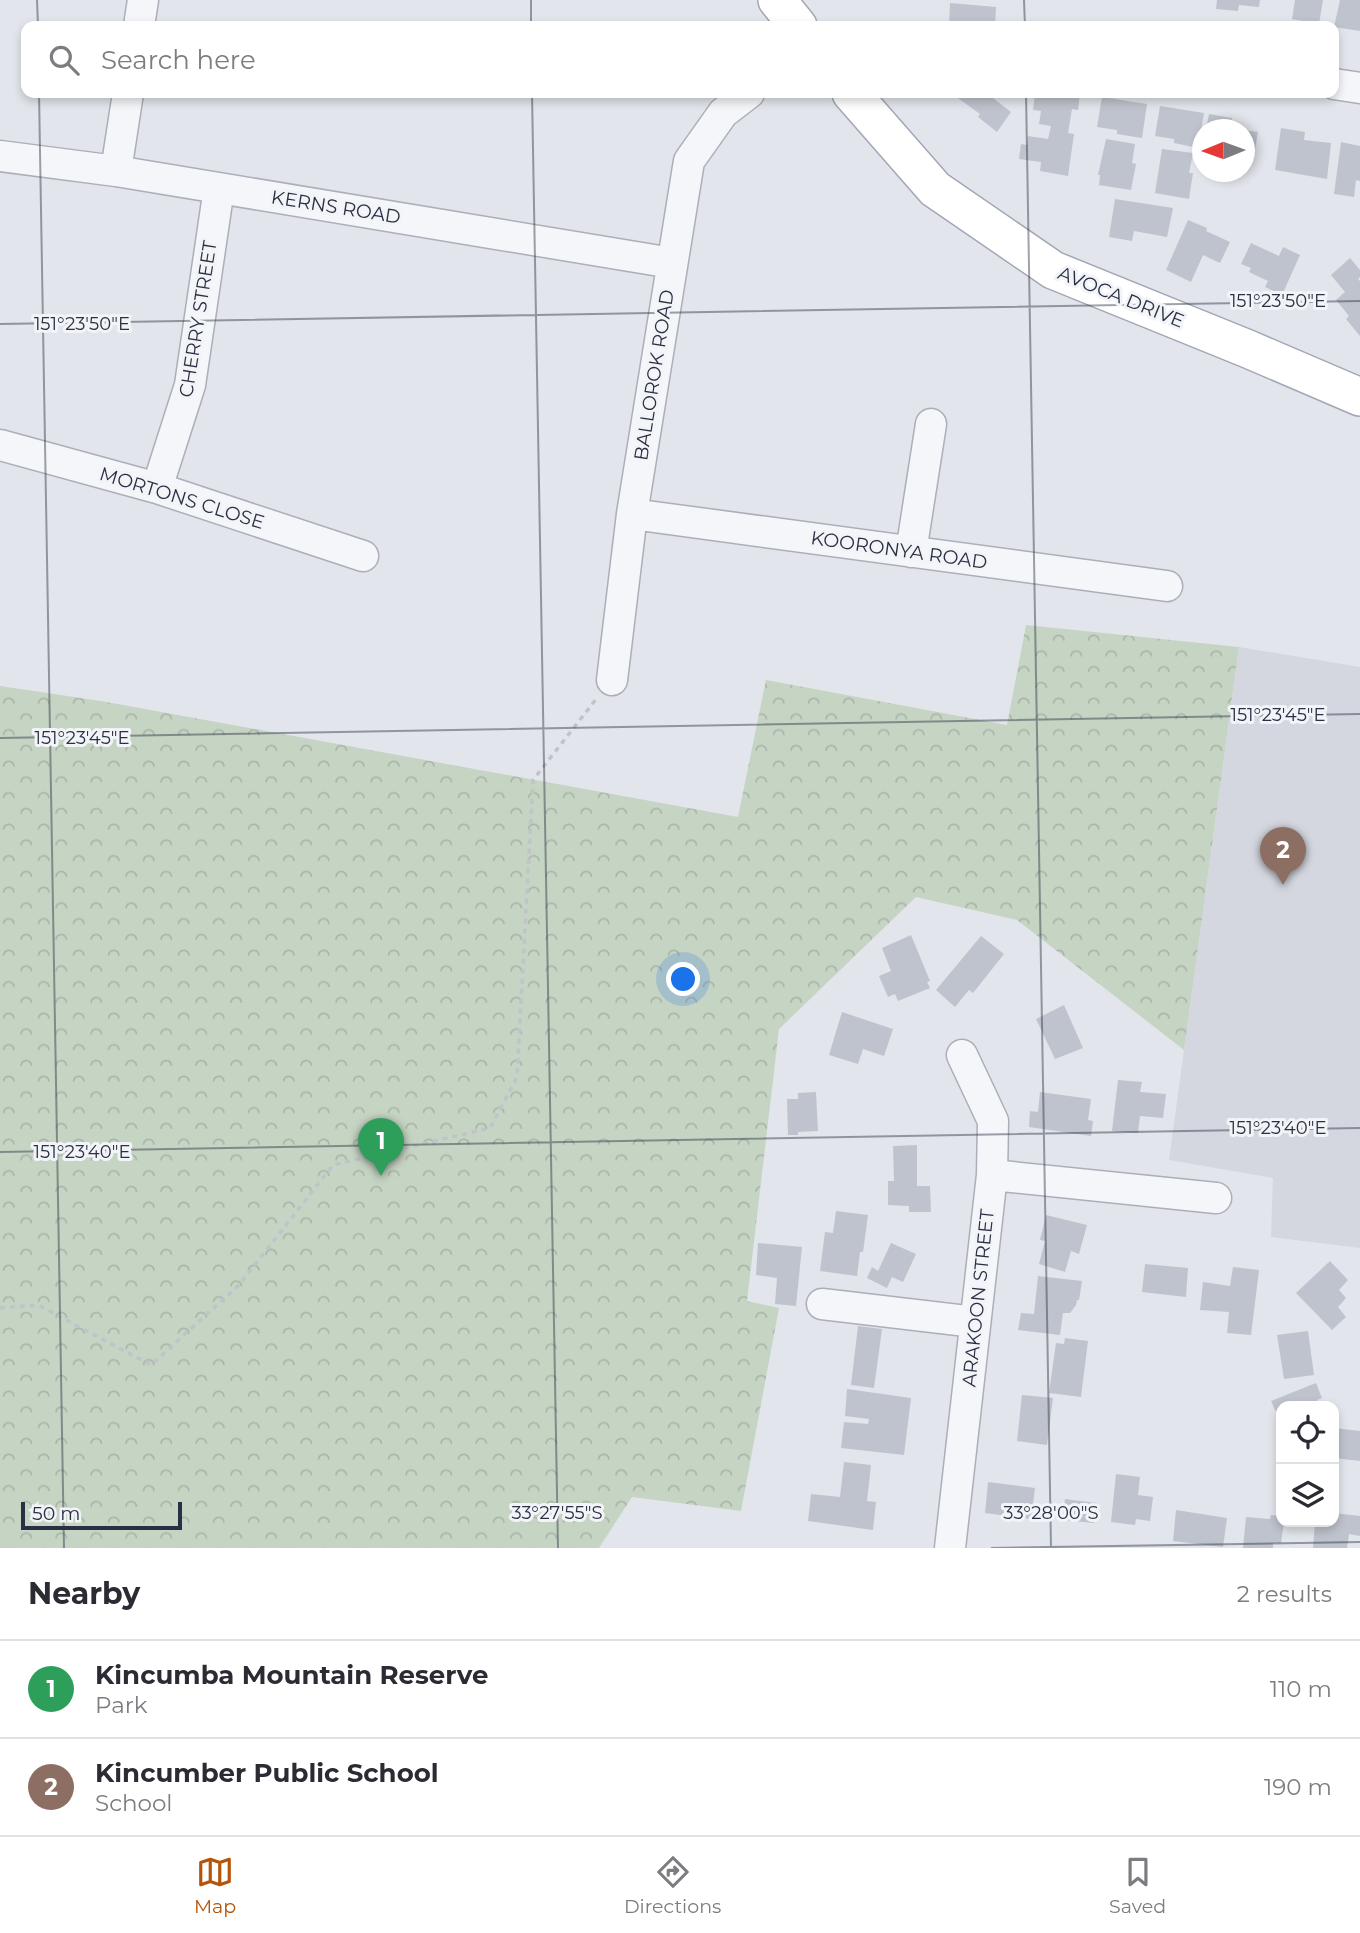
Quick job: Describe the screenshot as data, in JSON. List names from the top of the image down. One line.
{"streets":{"main road":["AVOCA DRIVE"],"street":["KERNS ROAD","CHERRY STREET","BALLOROK ROAD","MORTONS CLOSE","KOORONYA ROAD","ARAKOON STREET"]},"crossings":[["KERNS ROAD","CHERRY STREET"],["KERNS ROAD","BALLOROK ROAD"],["CHERRY STREET","MORTONS CLOSE"],["BALLOROK ROAD","KOORONYA ROAD"]],"scale_bar":"50 m","north":"left","page":{"search":"Search here","pins":["2","1"],"scale":"50 m","heading":["Nearby","2 results"],"list":[{"mark":"1","name":"Kincumba Mountain Reserve","note":"Park","value":"110 m"},{"mark":"2","name":"Kincumber Public School","note":"School","value":"190 m"}],"nav":["Map","Directions","Saved"]},"coordinates":["151°23'50\"E","151°23'45\"E","151°23'40\"E","33°27'55\"S","33°28'00\"S"]}
